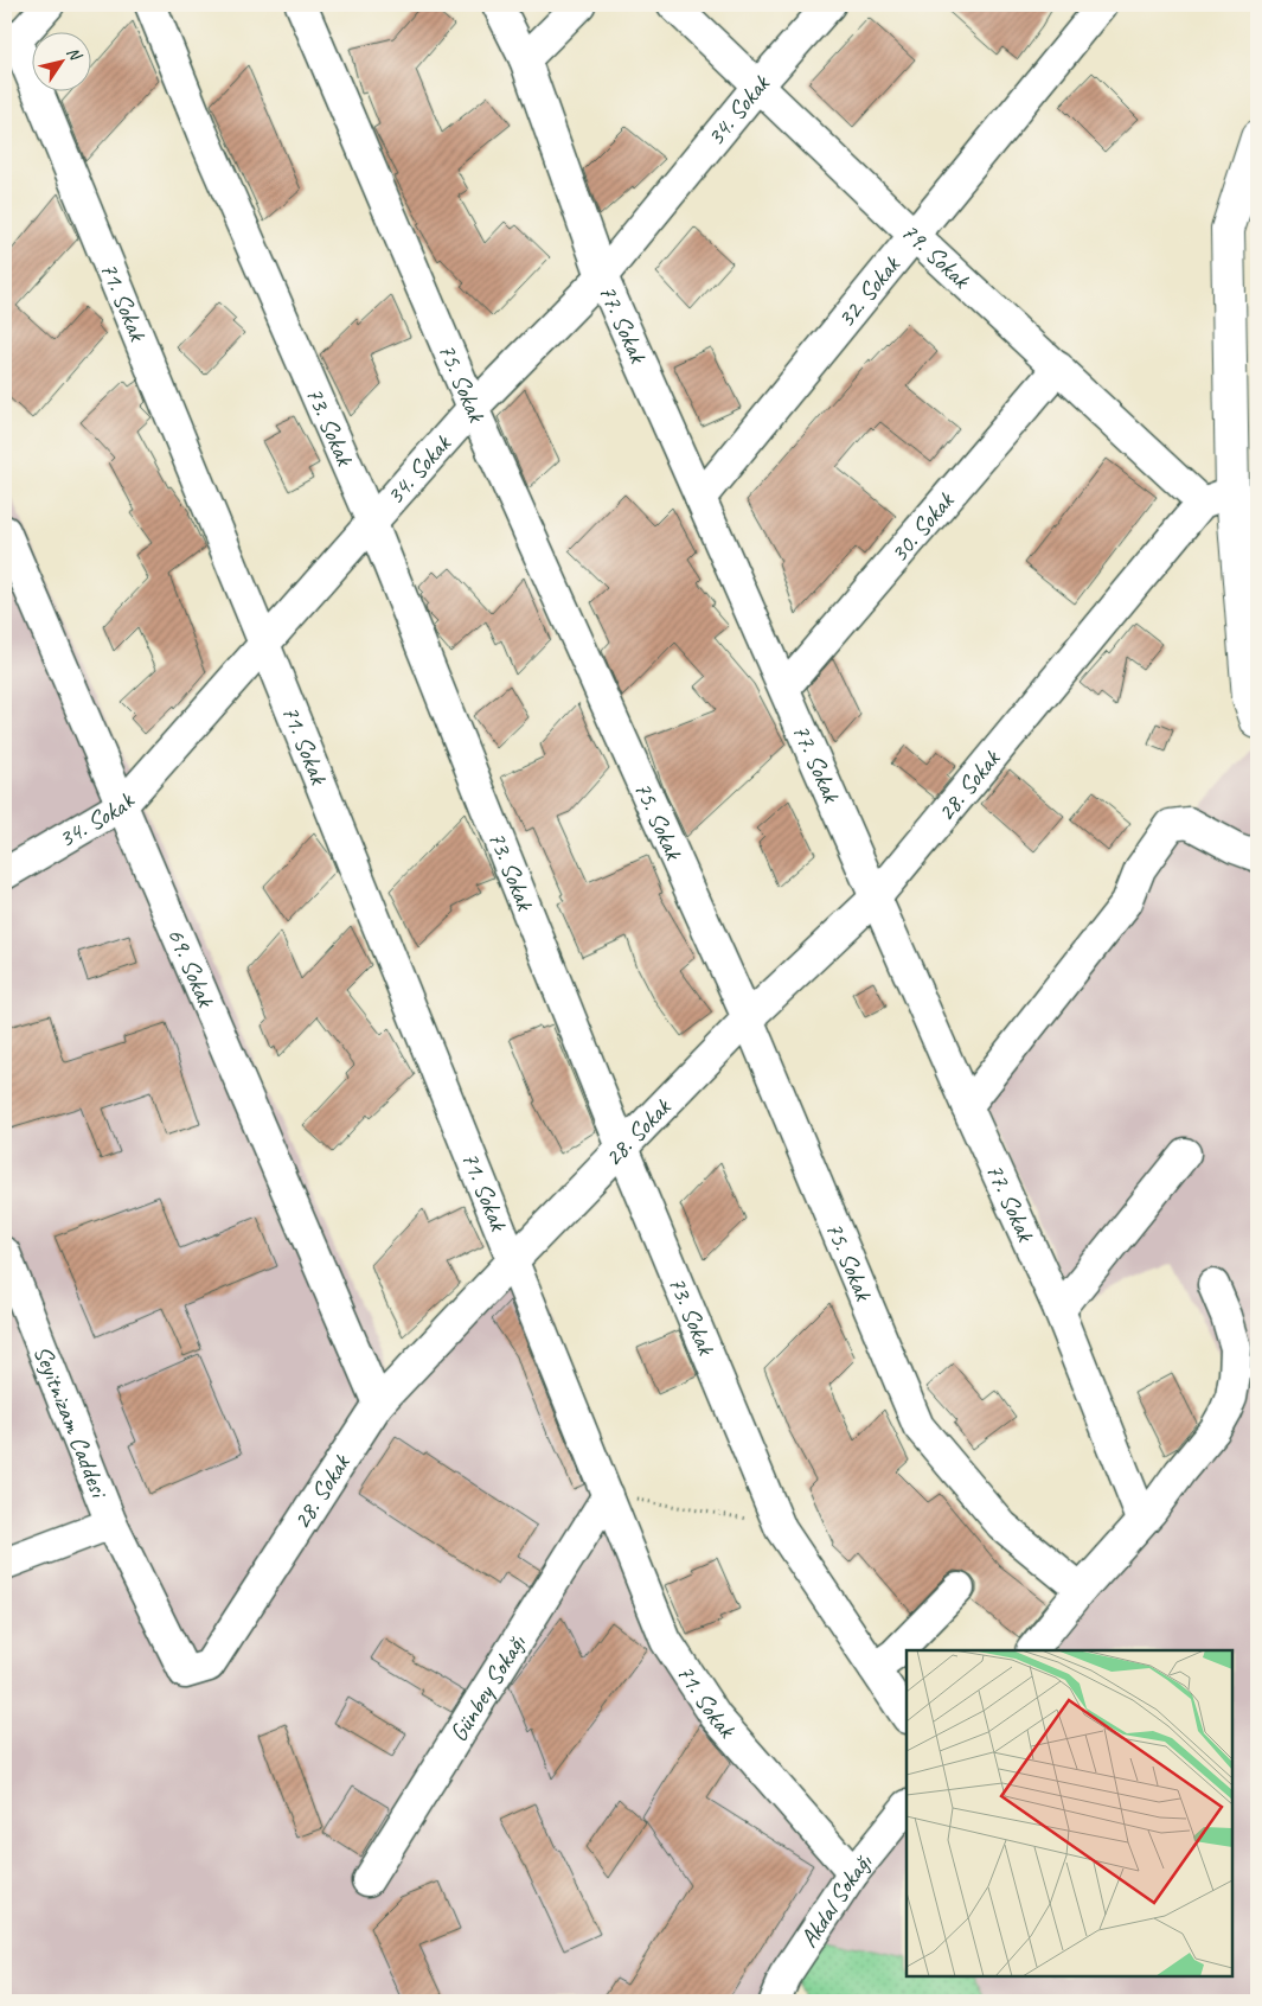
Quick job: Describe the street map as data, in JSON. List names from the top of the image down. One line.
{"streets":{"street":["34. Sokak","79. Sokak","32. Sokak","71. Sokak","77. Sokak","75. Sokak","73. Sokak","30. Sokak","28. Sokak","69. Sokak","Seyitnizam Caddesi","Günbey Sokağı","Akdal Sokağı"]},"crossings":[["34. Sokak","79. Sokak"],["34. Sokak","71. Sokak"],["34. Sokak","77. Sokak"],["34. Sokak","75. Sokak"],["34. Sokak","73. Sokak"],["34. Sokak","69. Sokak"],["79. Sokak","32. Sokak"],["79. Sokak","30. Sokak"],["79. Sokak","28. Sokak"],["32. Sokak","77. Sokak"],["71. Sokak","28. Sokak"],["71. Sokak","Günbey Sokağı"],["71. Sokak","Akdal Sokağı"],["77. Sokak","30. Sokak"],["77. Sokak","28. Sokak"],["75. Sokak","28. Sokak"],["73. Sokak","28. Sokak"],["28. Sokak","69. Sokak"],["28. Sokak","Seyitnizam Caddesi"]],"north":"top right"}
